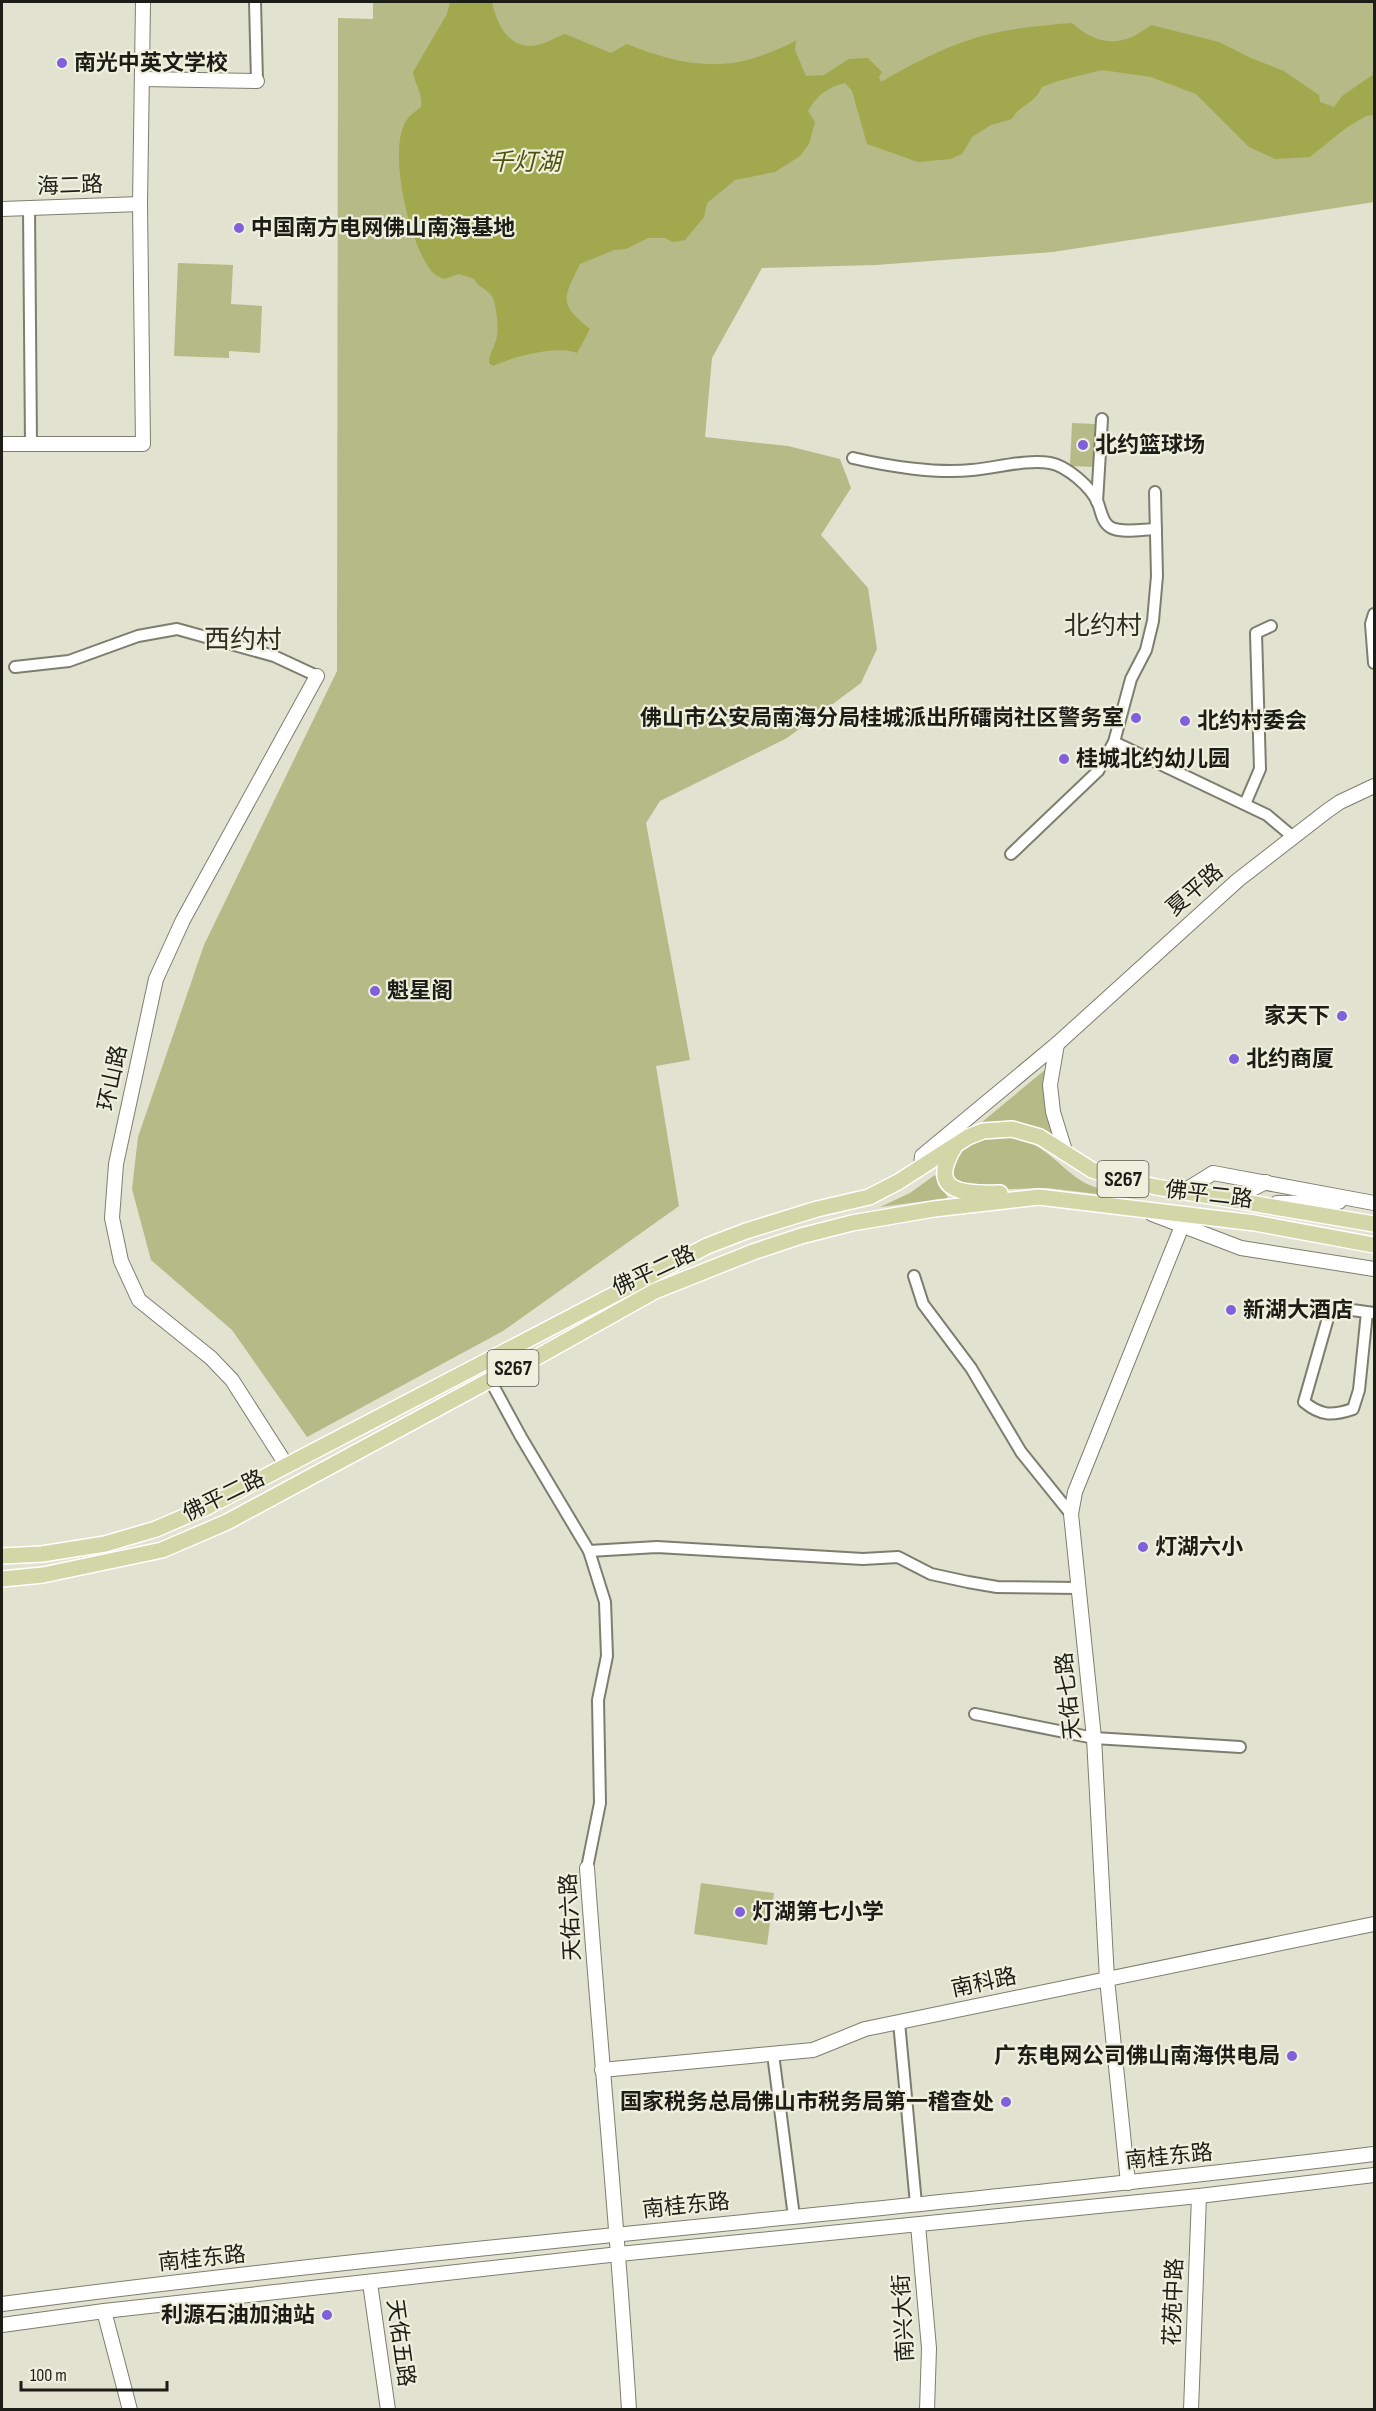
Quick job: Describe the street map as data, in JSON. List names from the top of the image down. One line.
{"streets":{"main road":["海二路","夏平路","环山路","S267","佛平二路","天佑七路","天佑六路","南科路","南桂东路","花苑中路","南兴大街","天佑五路"]},"crossings":[["夏平路","佛平二路"],["环山路","佛平二路"],["佛平二路","天佑六路"],["天佑七路","南科路"],["天佑七路","南桂东路"],["天佑六路","南科路"],["天佑六路","南桂东路"],["南桂东路","花苑中路"],["南桂东路","南兴大街"],["南桂东路","天佑五路"]],"districts":["北约村","西约村"],"water":["千灯湖"],"places":["南光中英文学校","中国南方电网佛山南海基地","北约篮球场","佛山市公安局南海分局桂城派出所礌岗社区警务室","北约村委会","桂城北约幼儿园","魁星阁","家天下","北约商厦","新湖大酒店","灯湖六小","灯湖第七小学","广东电网公司佛山南海供电局","国家税务总局佛山市税务局第一稽查处","利源石油加油站"],"scale_bar":"100 m"}
